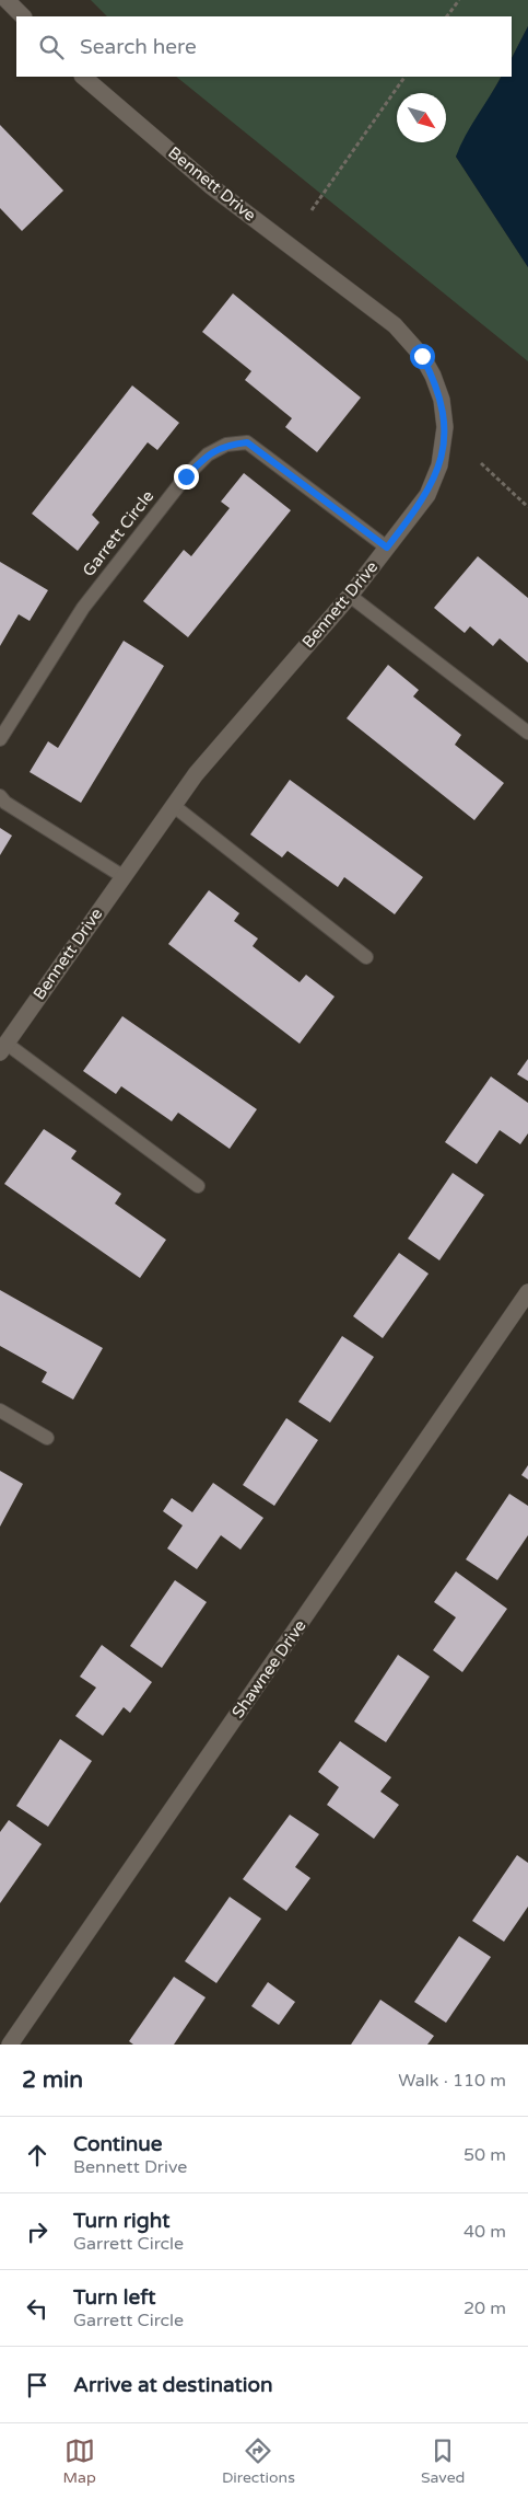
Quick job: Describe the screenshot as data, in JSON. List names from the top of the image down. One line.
{"streets":{"street":["Bennett Drive","Shawnee Drive"],"lane":["Garrett Circle"]},"crossings":[["Bennett Drive","Garrett Circle"]],"north":"bottom right","page":{"search":"Search here","heading":["2 min","Walk · 110 m"],"list":[["Continue","Bennett Drive","50 m"],["Turn right","Garrett Circle","40 m"],["Turn left","Garrett Circle","20 m"],"Arrive at destination"],"nav":["Map","Directions","Saved"]}}
